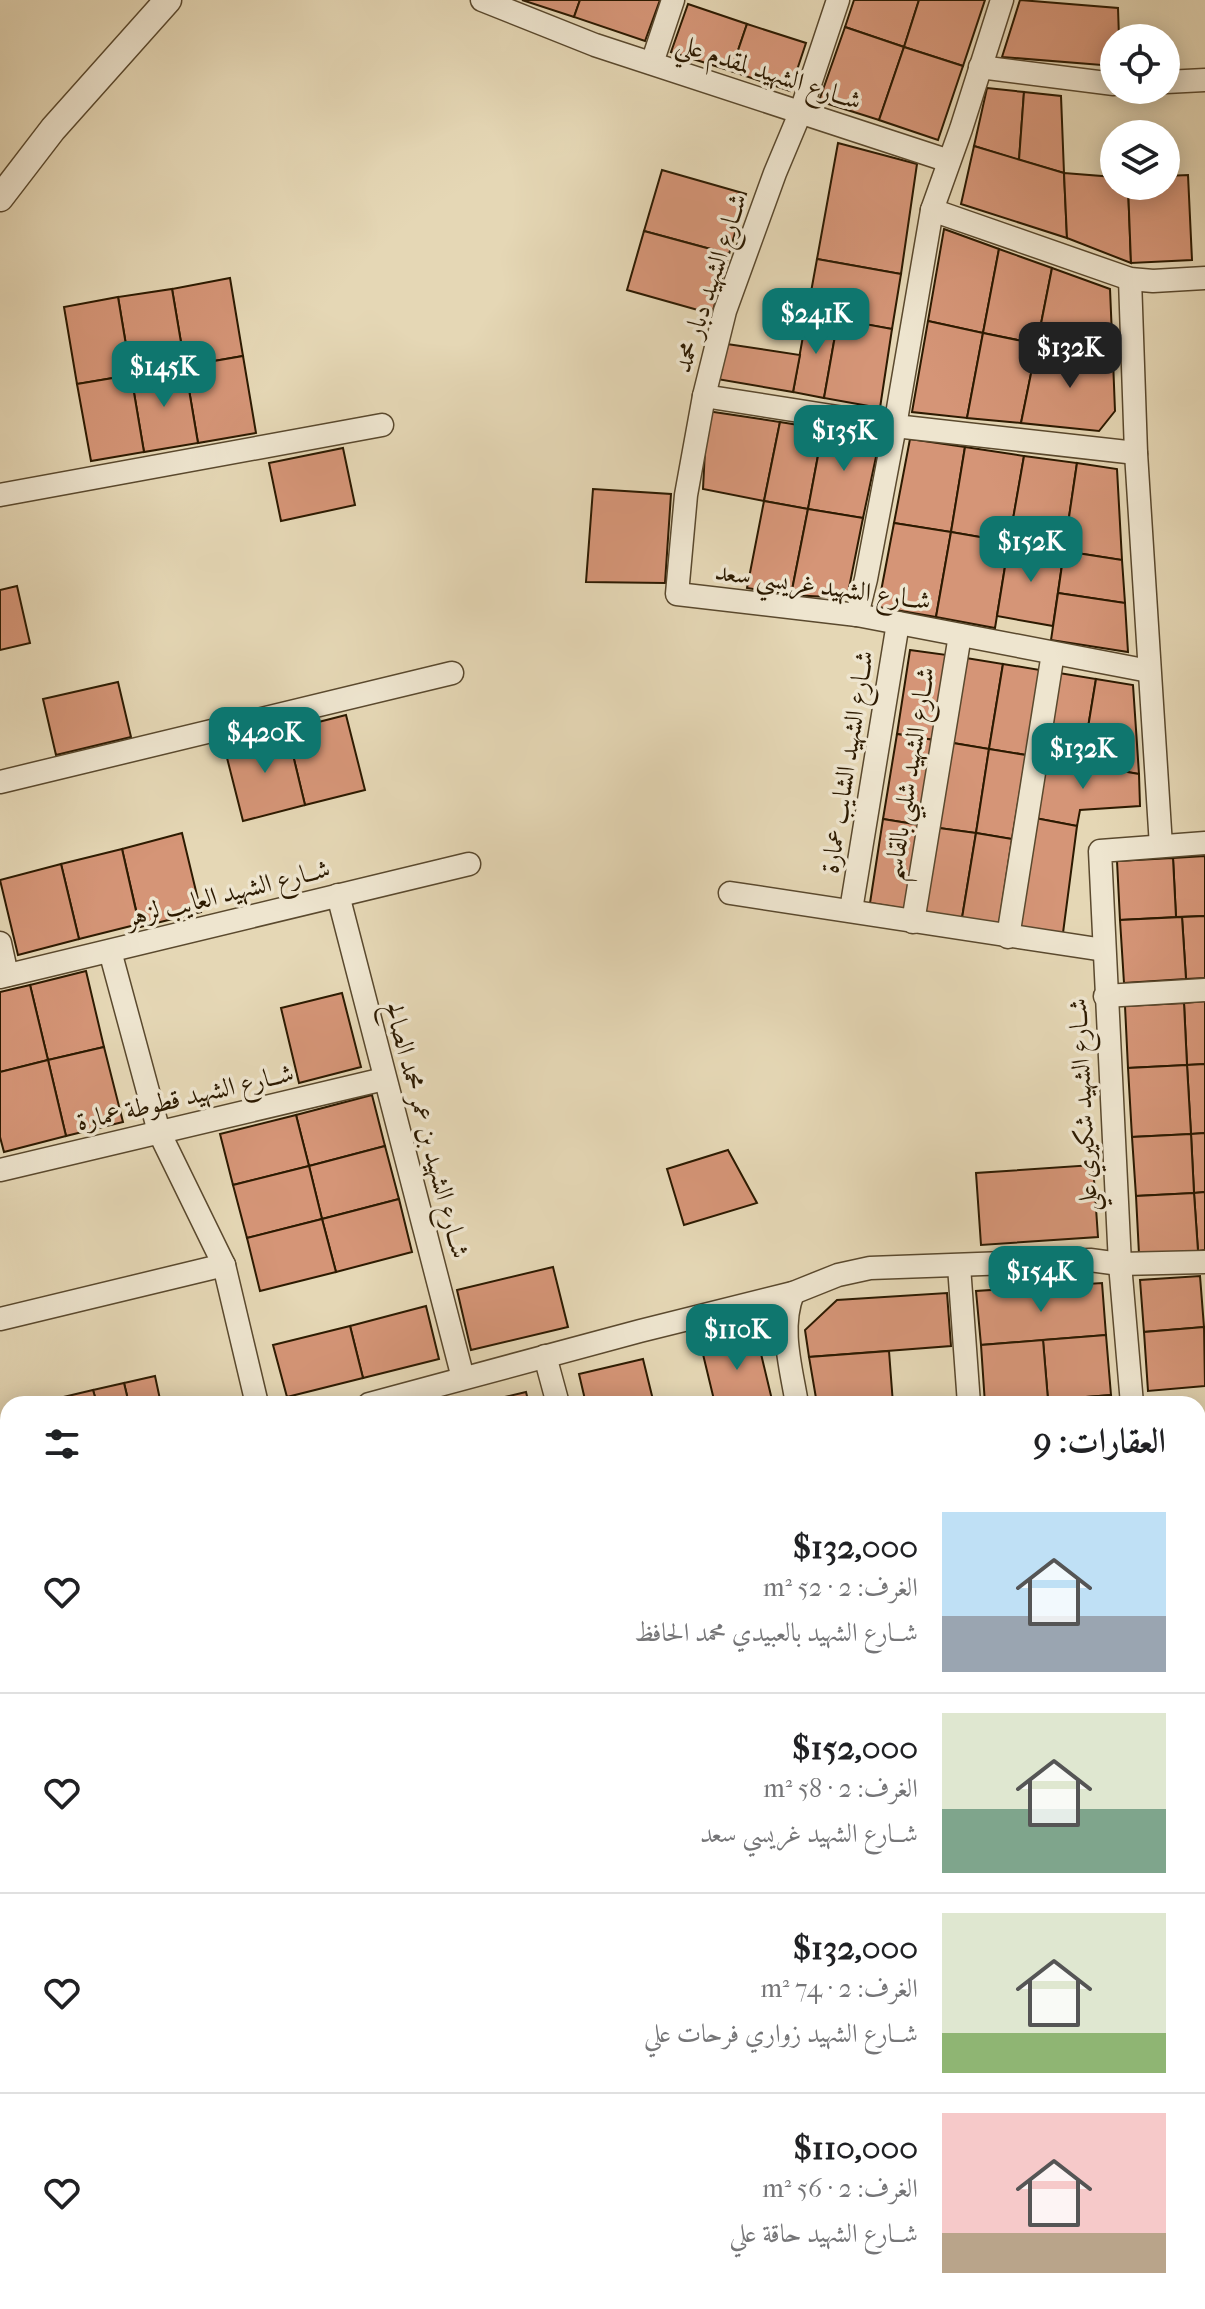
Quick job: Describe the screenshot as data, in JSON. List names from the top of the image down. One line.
{"streets":{"street":["شــارع الشهيد لمقدم علي","شــارع الشهيد دبار محمد","شــارع الشهيد غريسي سعد","شــارع الشهيد الشايب عمارة","شــارع الشهيد شلبي بالقاسم","شــارع الشهيد العايب لزهر","شــارع الشهيد قطوطة عمارة","شــارع الشهيد شكيري علي","شــارع الشهيد بن عمر محمد الصالح"]},"crossings":[["شــارع الشهيد لمقدم علي","شــارع الشهيد دبار محمد"],["شــارع الشهيد دبار محمد","شــارع الشهيد غريسي سعد"],["شــارع الشهيد غريسي سعد","شــارع الشهيد الشايب عمارة"],["شــارع الشهيد غريسي سعد","شــارع الشهيد شلبي بالقاسم"],["شــارع الشهيد العايب لزهر","شــارع الشهيد بن عمر محمد الصالح"],["شــارع الشهيد قطوطة عمارة","شــارع الشهيد بن عمر محمد الصالح"]],"page":{"price":["$241K","$132K","$145K","$135K","$152K","$420K","$132K","$154K","$110K"],"heading":"العقارات: 9","list":[{"name":"$132,000","note":"الغرف: 2 · 52 m² · شــارع الشهيد بالعبيدي محمد الحافظ"},{"name":"$152,000","note":"الغرف: 2 · 58 m² · شــارع الشهيد غريسي سعد"},{"name":"$132,000","note":"الغرف: 2 · 74 m² · شــارع الشهيد زواري فرحات علي"},{"name":"$110,000","note":"الغرف: 2 · 56 m² · شــارع الشهيد حاقة علي"}]}}
